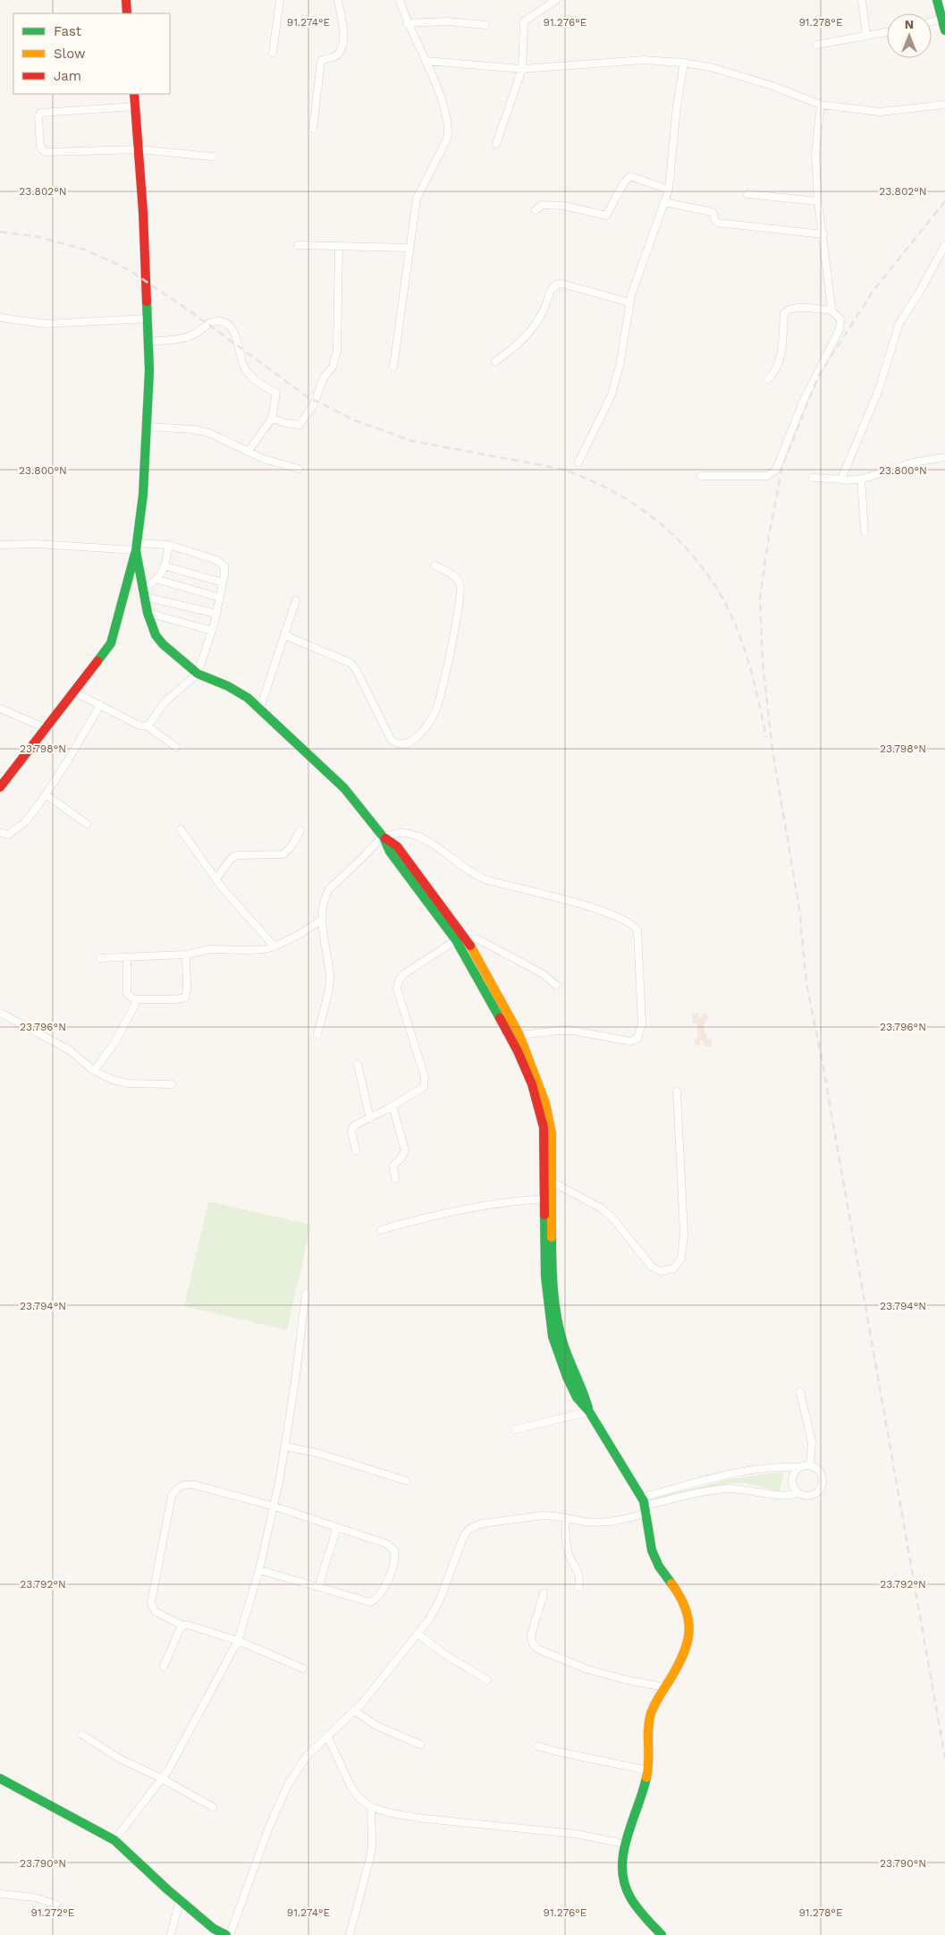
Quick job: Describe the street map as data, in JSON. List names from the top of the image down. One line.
{"legend":["Fast","Slow","Jam"],"north":"top","coordinates":["91.274°E","91.276°E","91.278°E","23.802°N","23.800°N","23.798°N","23.796°N","23.794°N","23.792°N","23.790°N","91.272°E"]}
